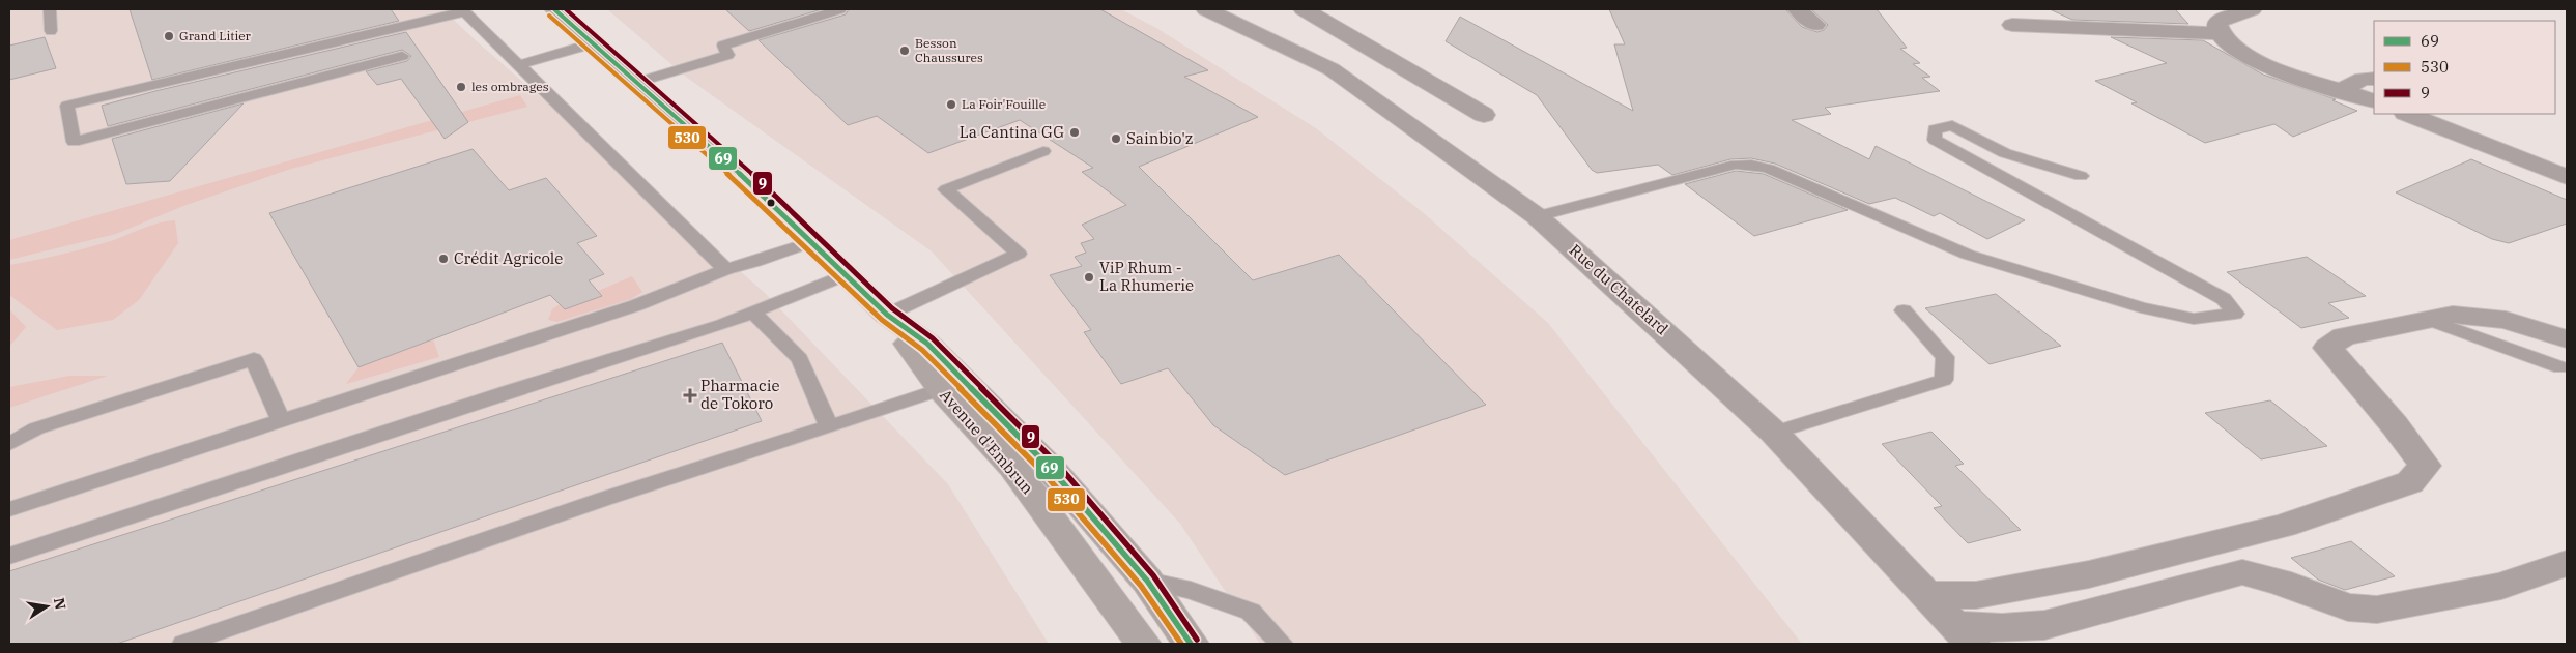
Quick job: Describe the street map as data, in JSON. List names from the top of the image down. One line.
{"streets":{"main road":["Avenue d'Embrun"],"street":["Rue du Chatelard"]},"places":{"other":["Grand Litier","Besson Chaussures","les ombrages","La Foir'Fouille","La Cantina GG","Sainbio'z","Crédit Agricole","ViP Rhum - La Rhumerie"],"health":["Pharmacie de Tokoro"]},"lines":["transit line 69","transit line 9","transit line 530"],"legend":["69","530","9"],"north":"right"}
